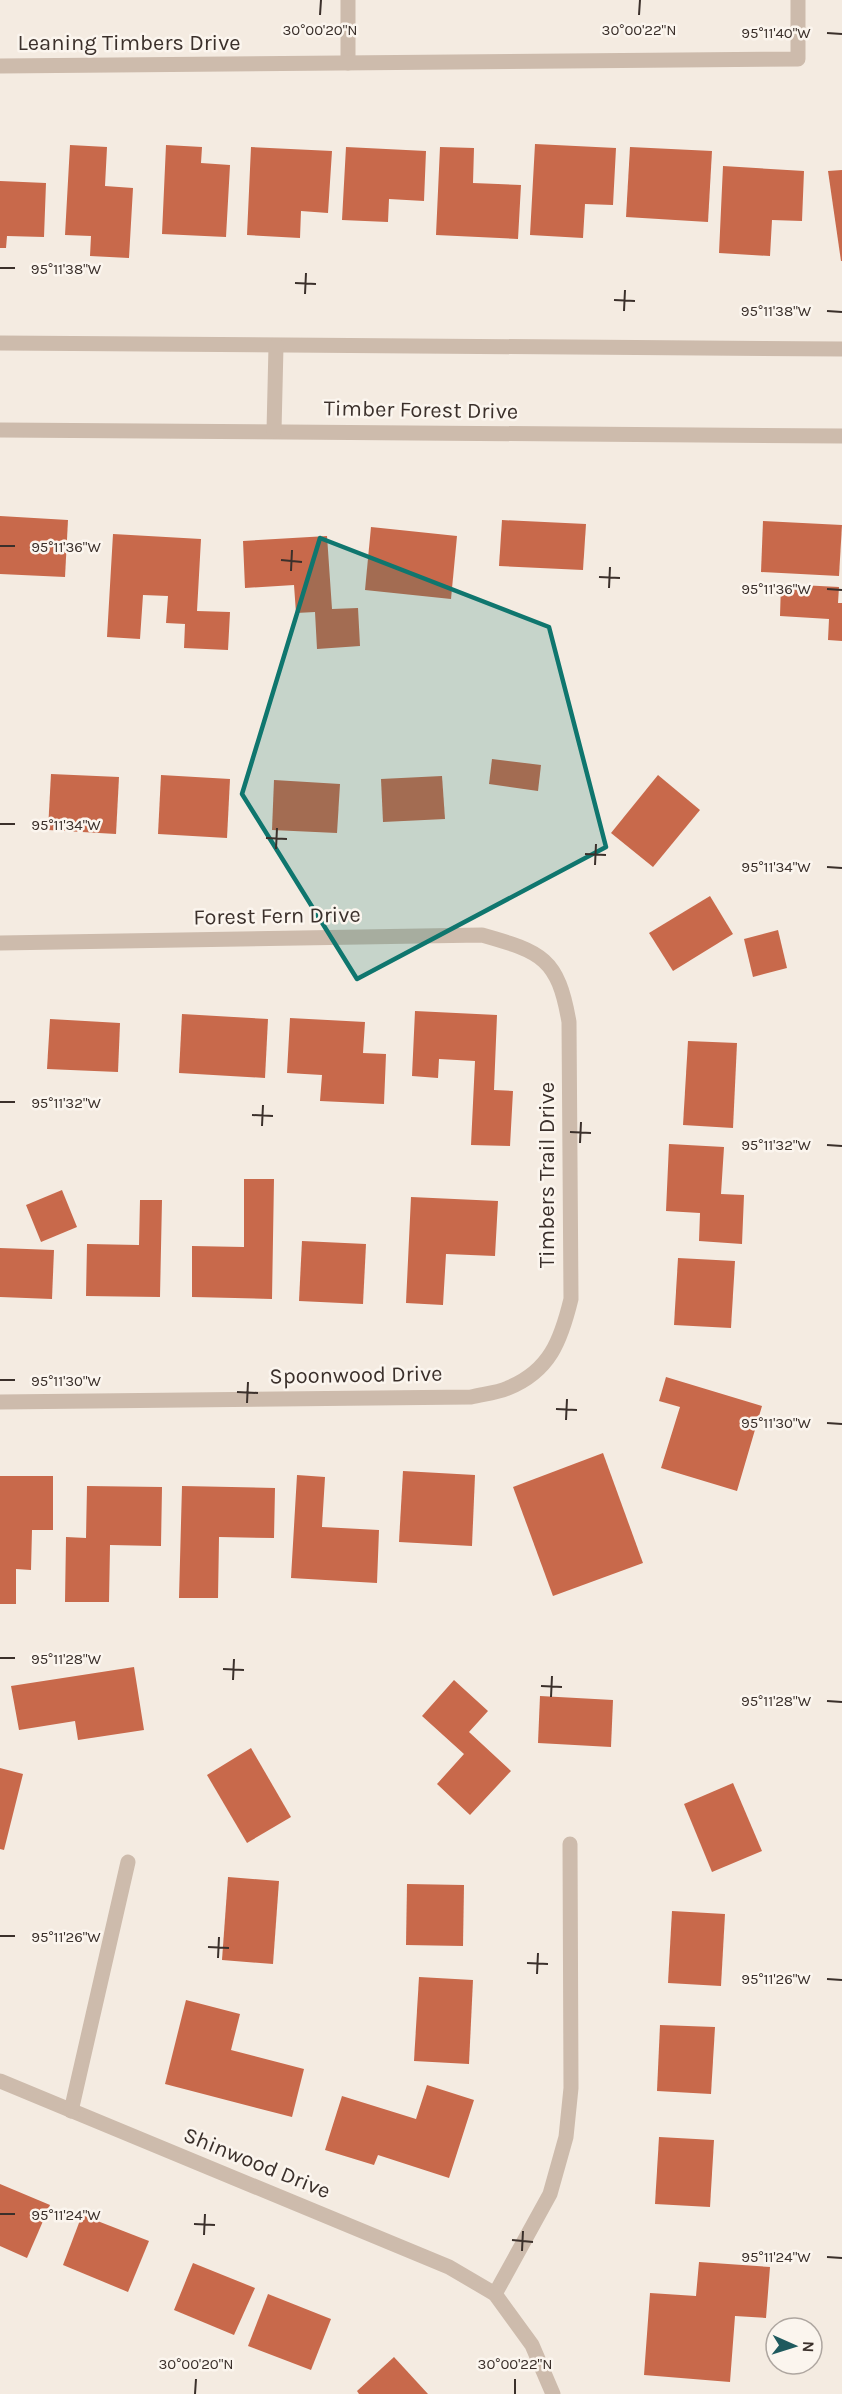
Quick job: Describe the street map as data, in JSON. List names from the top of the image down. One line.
{"streets":{"street":["Leaning Timbers Drive","Timber Forest Drive","Forest Fern Drive","Timbers Trail Drive","Spoonwood Drive","Shinwood Drive"]},"crossings":[["Forest Fern Drive","Timbers Trail Drive"],["Timbers Trail Drive","Spoonwood Drive"]],"north":"right","coordinates":["30°00'20\"N","30°00'22\"N","95°11'40\"W","95°11'38\"W","95°11'36\"W","95°11'34\"W","95°11'32\"W","95°11'30\"W","95°11'28\"W","95°11'26\"W","95°11'24\"W"]}
